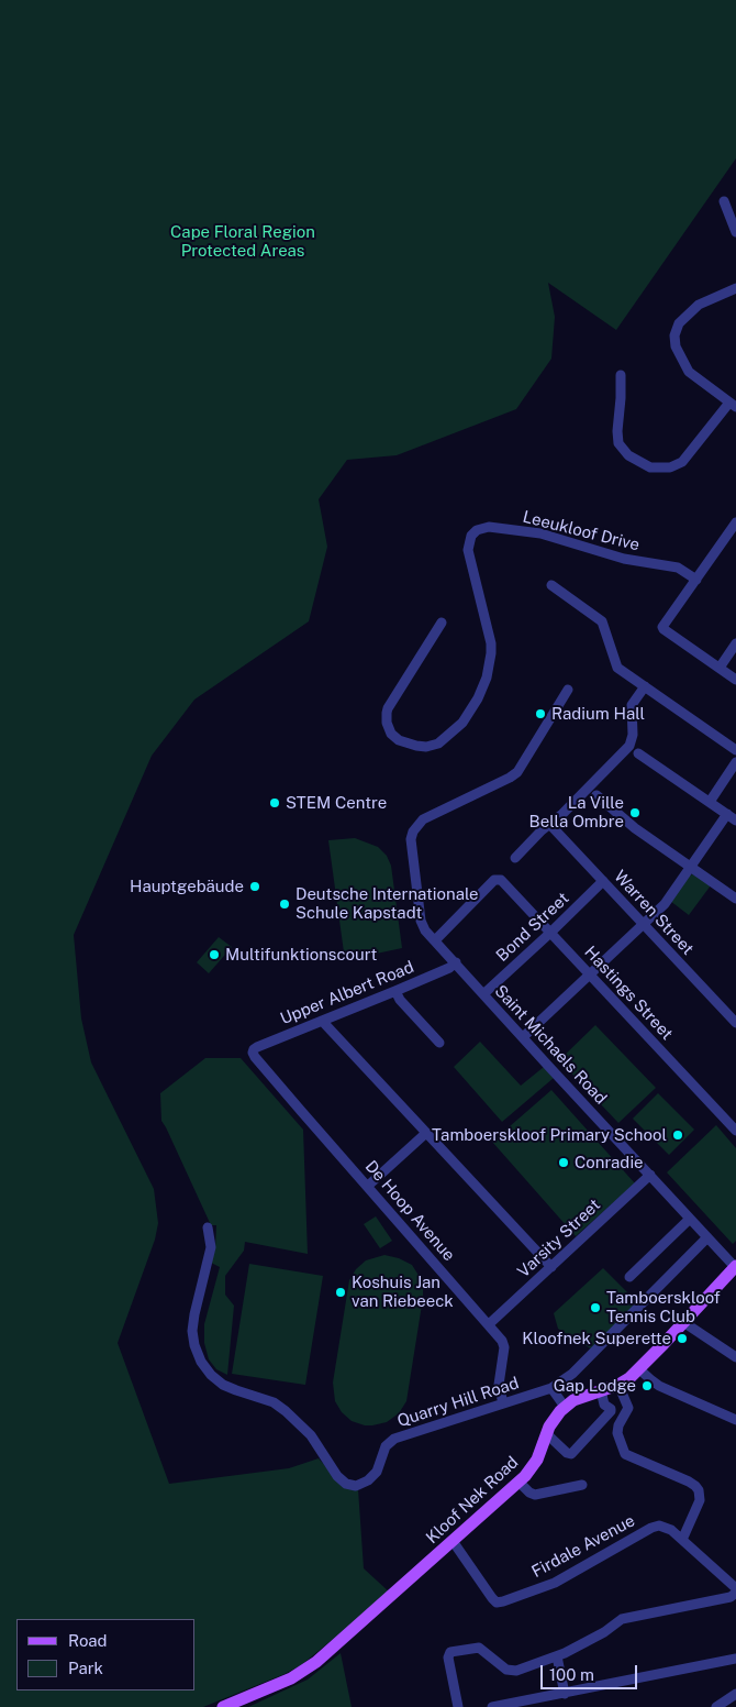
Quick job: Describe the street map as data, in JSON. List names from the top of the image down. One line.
{"streets":{"main road":["Kloof Nek Road"],"street":["Leeukloof Drive","Warren Street","Bond Street","Upper Albert Road","Hastings Street","Saint Michaels Road","De Hoop Avenue","Varsity Street","Quarry Hill Road","Firdale Avenue"]},"crossings":[["Warren Street","Bond Street"],["Bond Street","Hastings Street"],["Bond Street","Saint Michaels Road"],["Upper Albert Road","Saint Michaels Road"],["Upper Albert Road","De Hoop Avenue"],["Hastings Street","Saint Michaels Road"],["Saint Michaels Road","Varsity Street"],["Saint Michaels Road","Quarry Hill Road"],["Saint Michaels Road","Kloof Nek Road"],["De Hoop Avenue","Varsity Street"],["De Hoop Avenue","Quarry Hill Road"],["Kloof Nek Road","Firdale Avenue"]],"parks":["Cape Floral Region Protected Areas"],"places":["Radium Hall","STEM Centre","La Ville Bella Ombre","Hauptgebäude","Deutsche Internationale Schule Kapstadt","Multifunktionscourt","Tamboerskloof Primary School","Conradie","Koshuis Jan van Riebeeck","Tamboerskloof Tennis Club","Kloofnek Superette","Gap Lodge"],"legend":["Road","Park"],"scale_bar":"100 m"}
